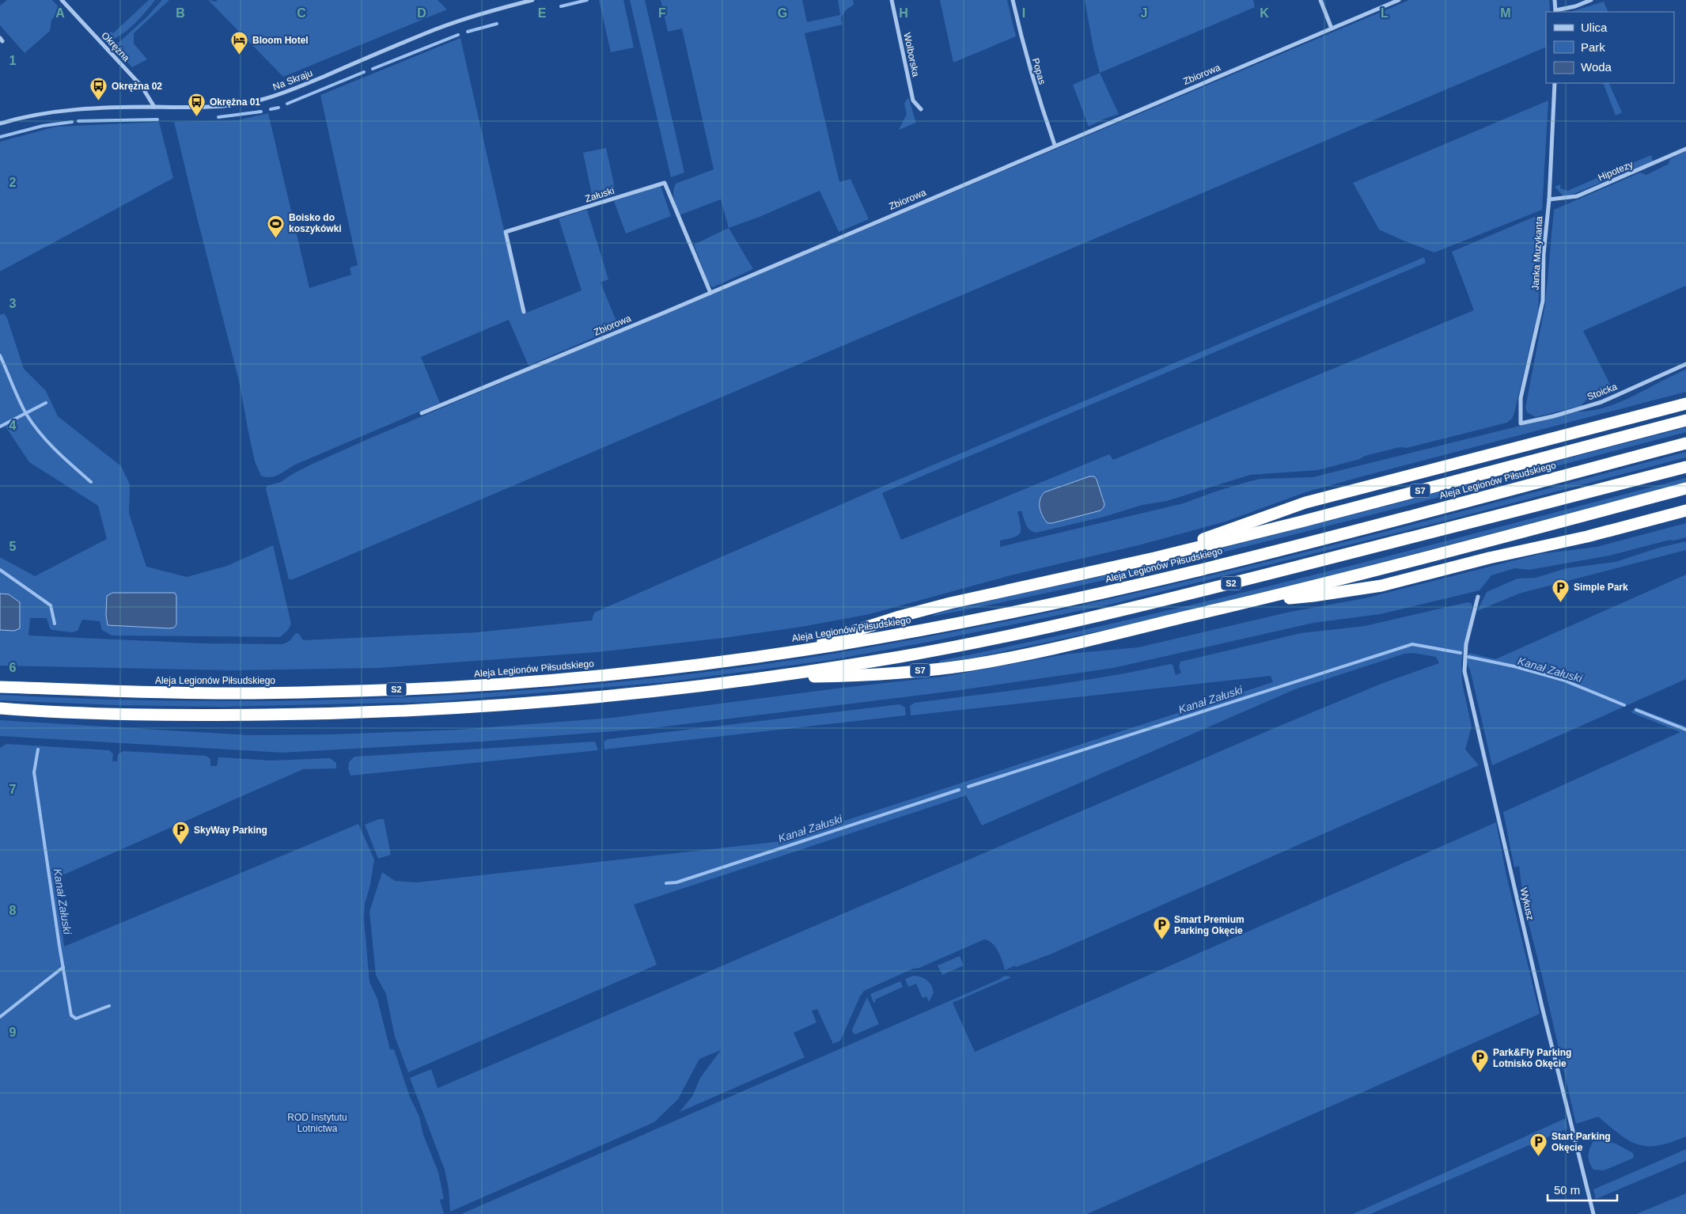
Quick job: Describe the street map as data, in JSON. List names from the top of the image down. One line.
{"streets":{"highway":["Aleja Legionów Piłsudskiego","S7","S2"],"street":["Okrężna","Wolborska","Popas","Zbiorowa","Na Skraju","Hipotezy","Załuski","Janka Muzykanta","Stoicka","Wykusz"]},"crossings":[["Okrężna","Na Skraju"],["Popas","Zbiorowa"],["Zbiorowa","Załuski"],["Hipotezy","Janka Muzykanta"],["Janka Muzykanta","Stoicka"],["Aleja Legionów Piłsudskiego","S7"],["S7","S2"]],"water":["Kanał Załuski"],"parks":["ROD Instytutu Lotnictwa"],"places":{"hotel":["Bloom Hotel"],"bus stop":["Okrężna 02","Okrężna 01"],"sports":["Boisko do koszykówki"],"parking":["Simple Park","SkyWay Parking","Smart Premium Parking Okęcie","Park&Fly Parking Lotnisko Okęcie","Start Parking Okęcie"]},"legend":["Ulica","Park","Woda"],"scale_bar":"50 m","grid":{"columns":["A","B","C","D","E","F","G","H","I","J","K","L","M"],"rows":["1","2","3","4","5","6","7","8","9"]}}
